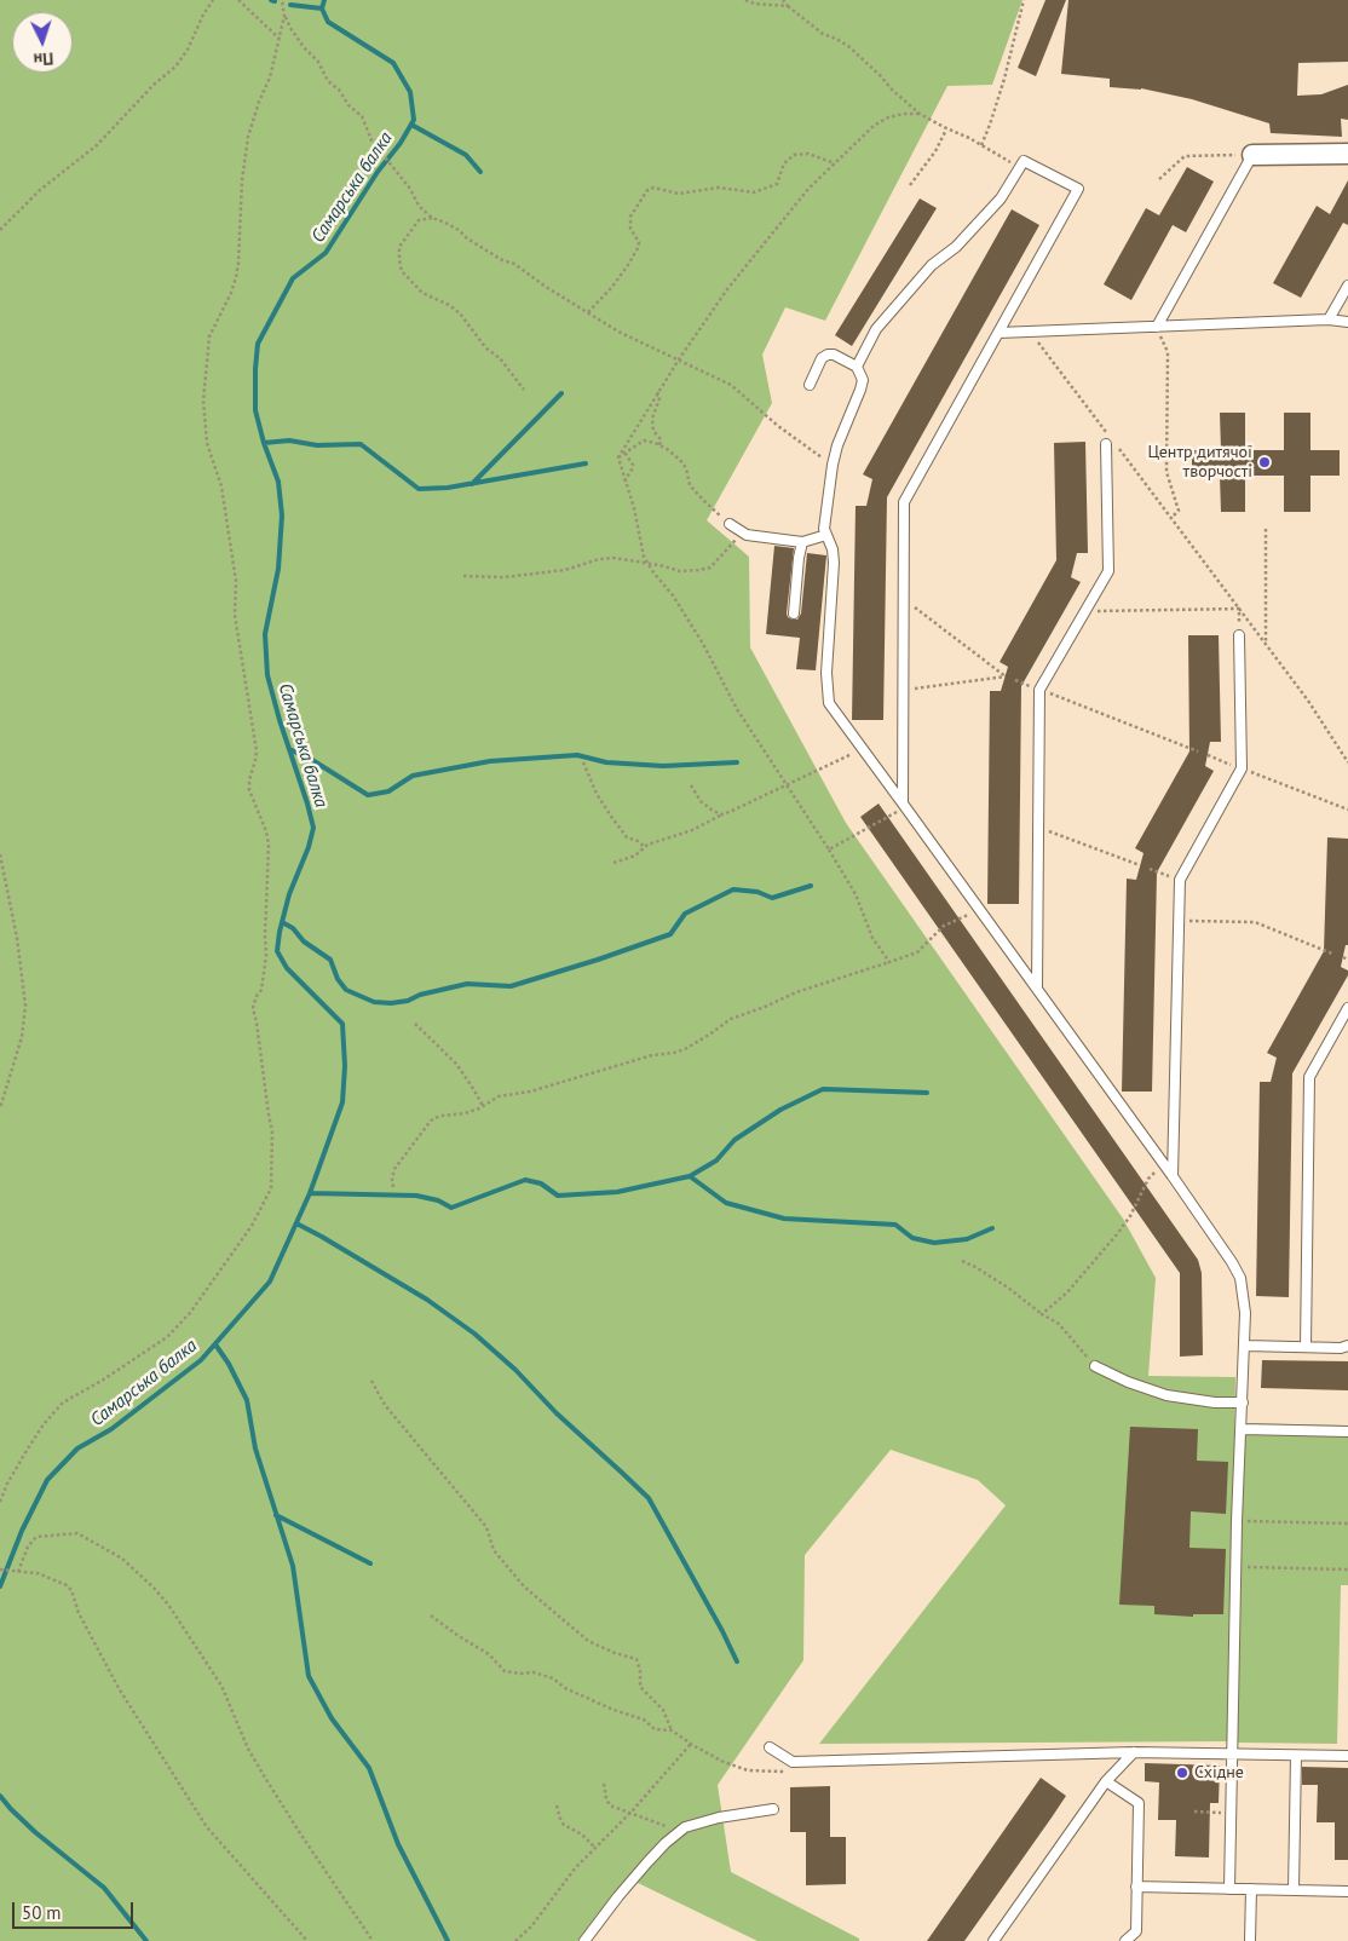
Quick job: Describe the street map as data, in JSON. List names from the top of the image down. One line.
{"water":["Самарська балка"],"places":["Центр дитячої творчості","Східне"],"scale_bar":"50 m","north":"bottom"}
